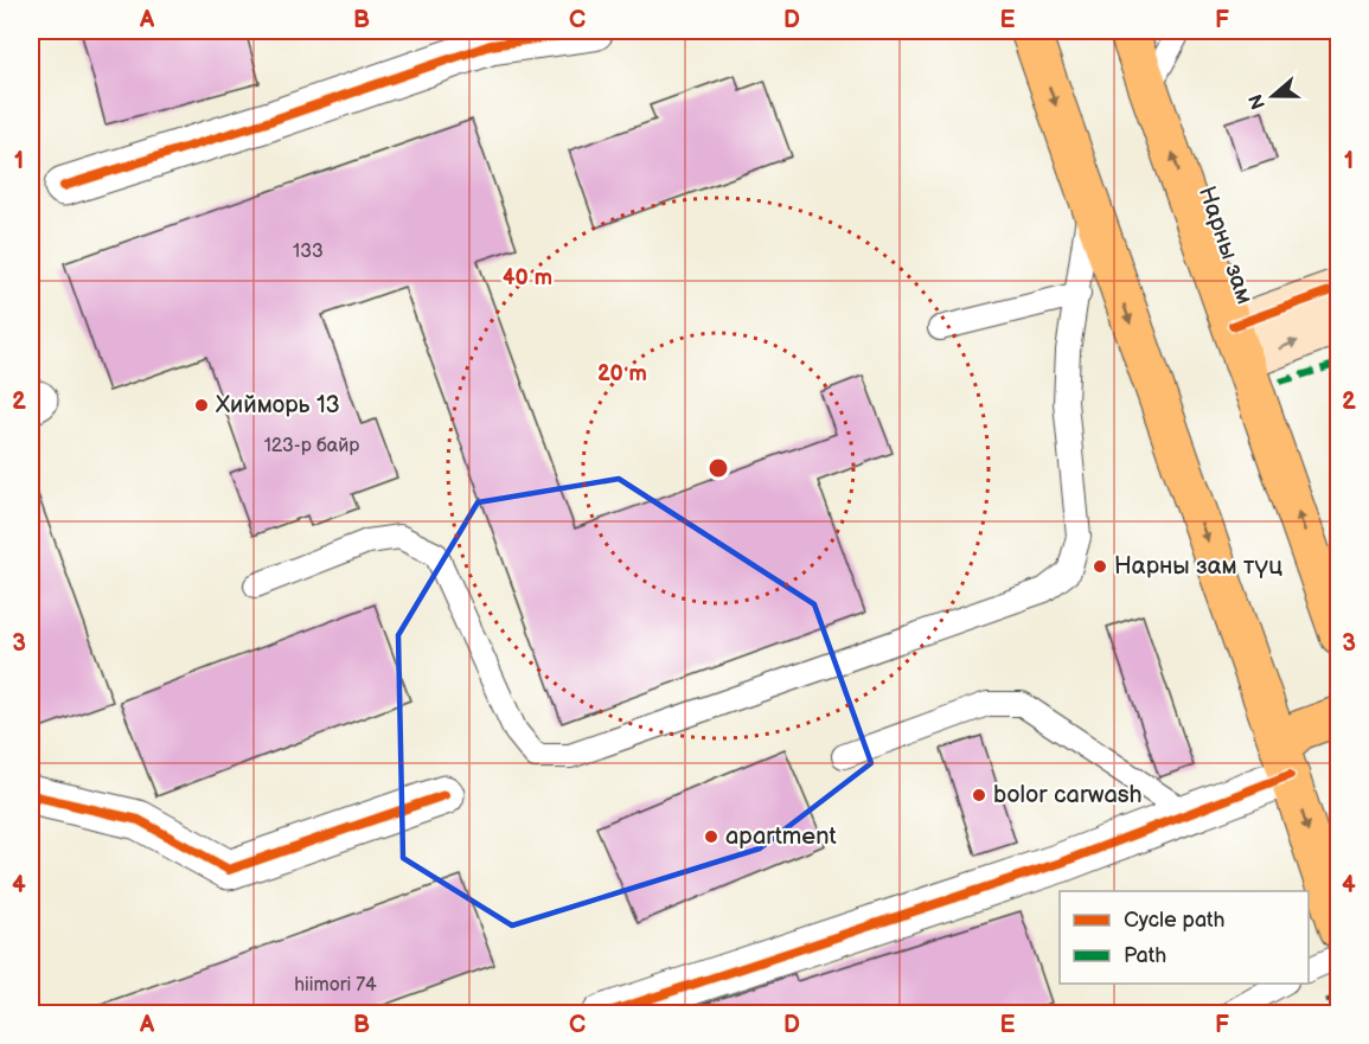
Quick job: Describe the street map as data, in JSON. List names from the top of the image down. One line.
{"streets":{"main road":["Нарны зам"]},"places":["Хийморь 13","Нарны зам түц","bolor carwash","apartment"],"house_numbers":["133","123-р байр","hiimori 74"],"legend":["Cycle path","Path"],"north":"left","grid":{"columns":["A","B","C","D","E","F"],"rows":["1","2","3","4"]},"rings":["40 m","20 m"]}
